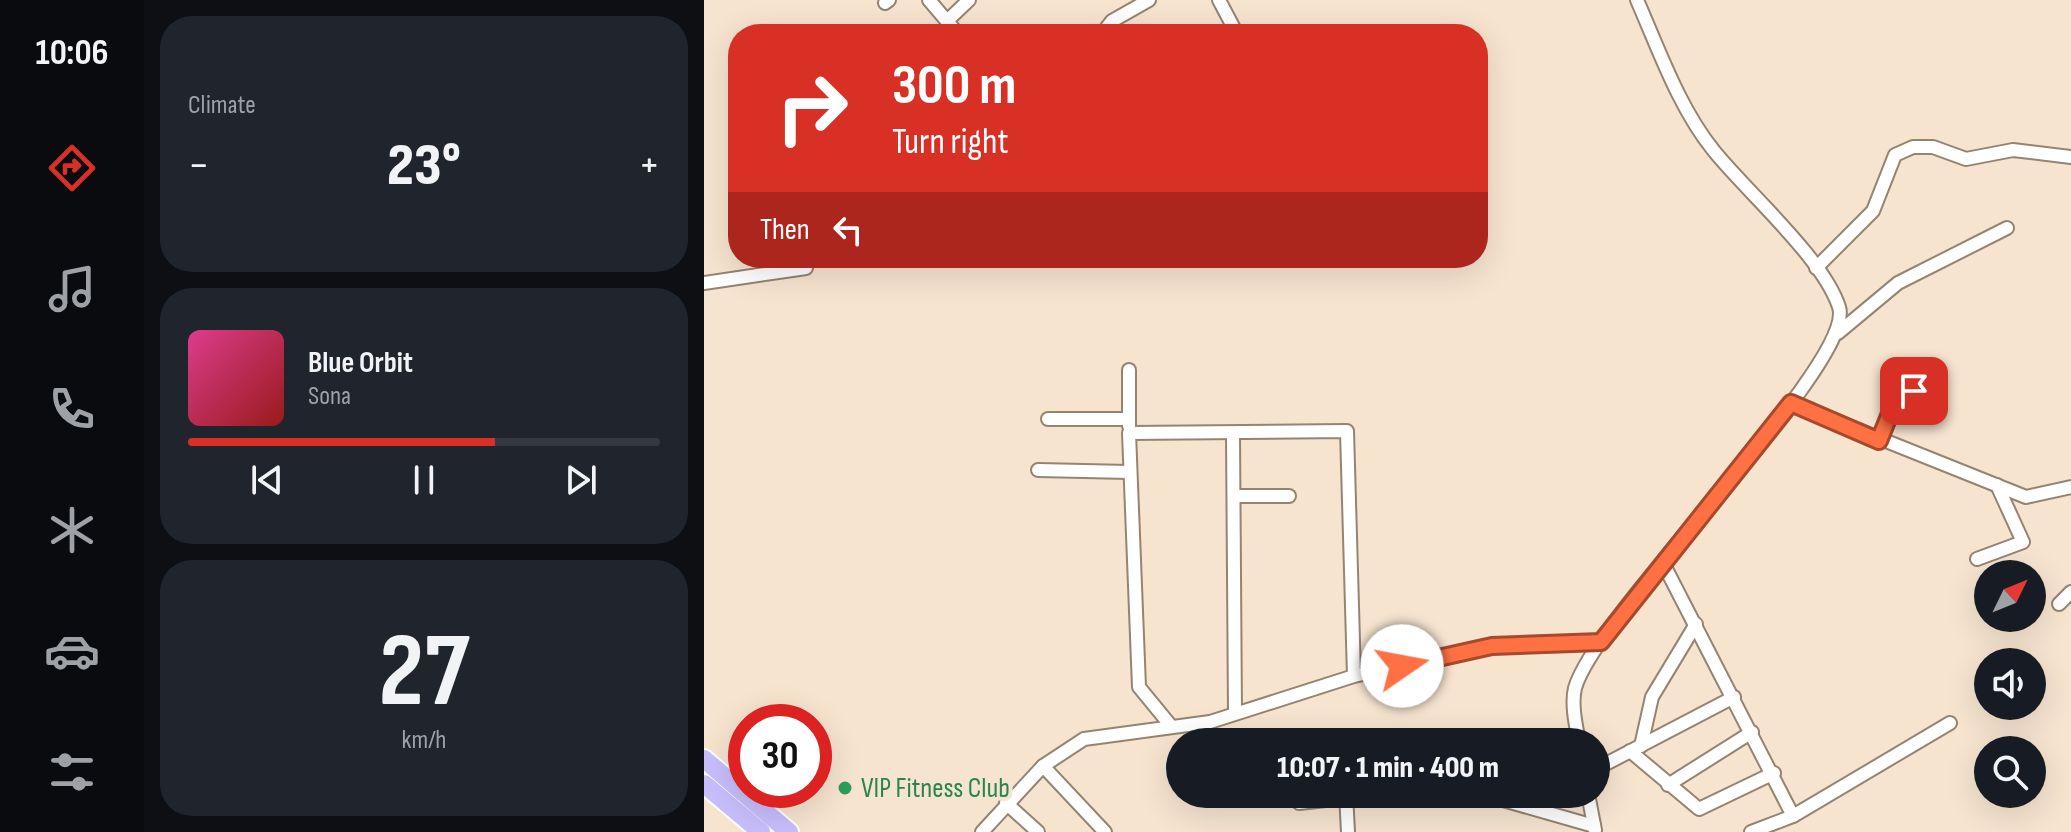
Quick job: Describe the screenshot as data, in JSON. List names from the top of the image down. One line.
{"places":["VIP Fitness Club"],"north":"top right","page":{"tabs":"10:06","tile":["Climate",["27","km/h"]],"turn":["300 m","Turn right"],"heat":["−","23°","+"],"then":"Then","song":["Blue Orbit","Sona"],"limit":"30","trip":"10:07 · 1 min · 400 m"}}
